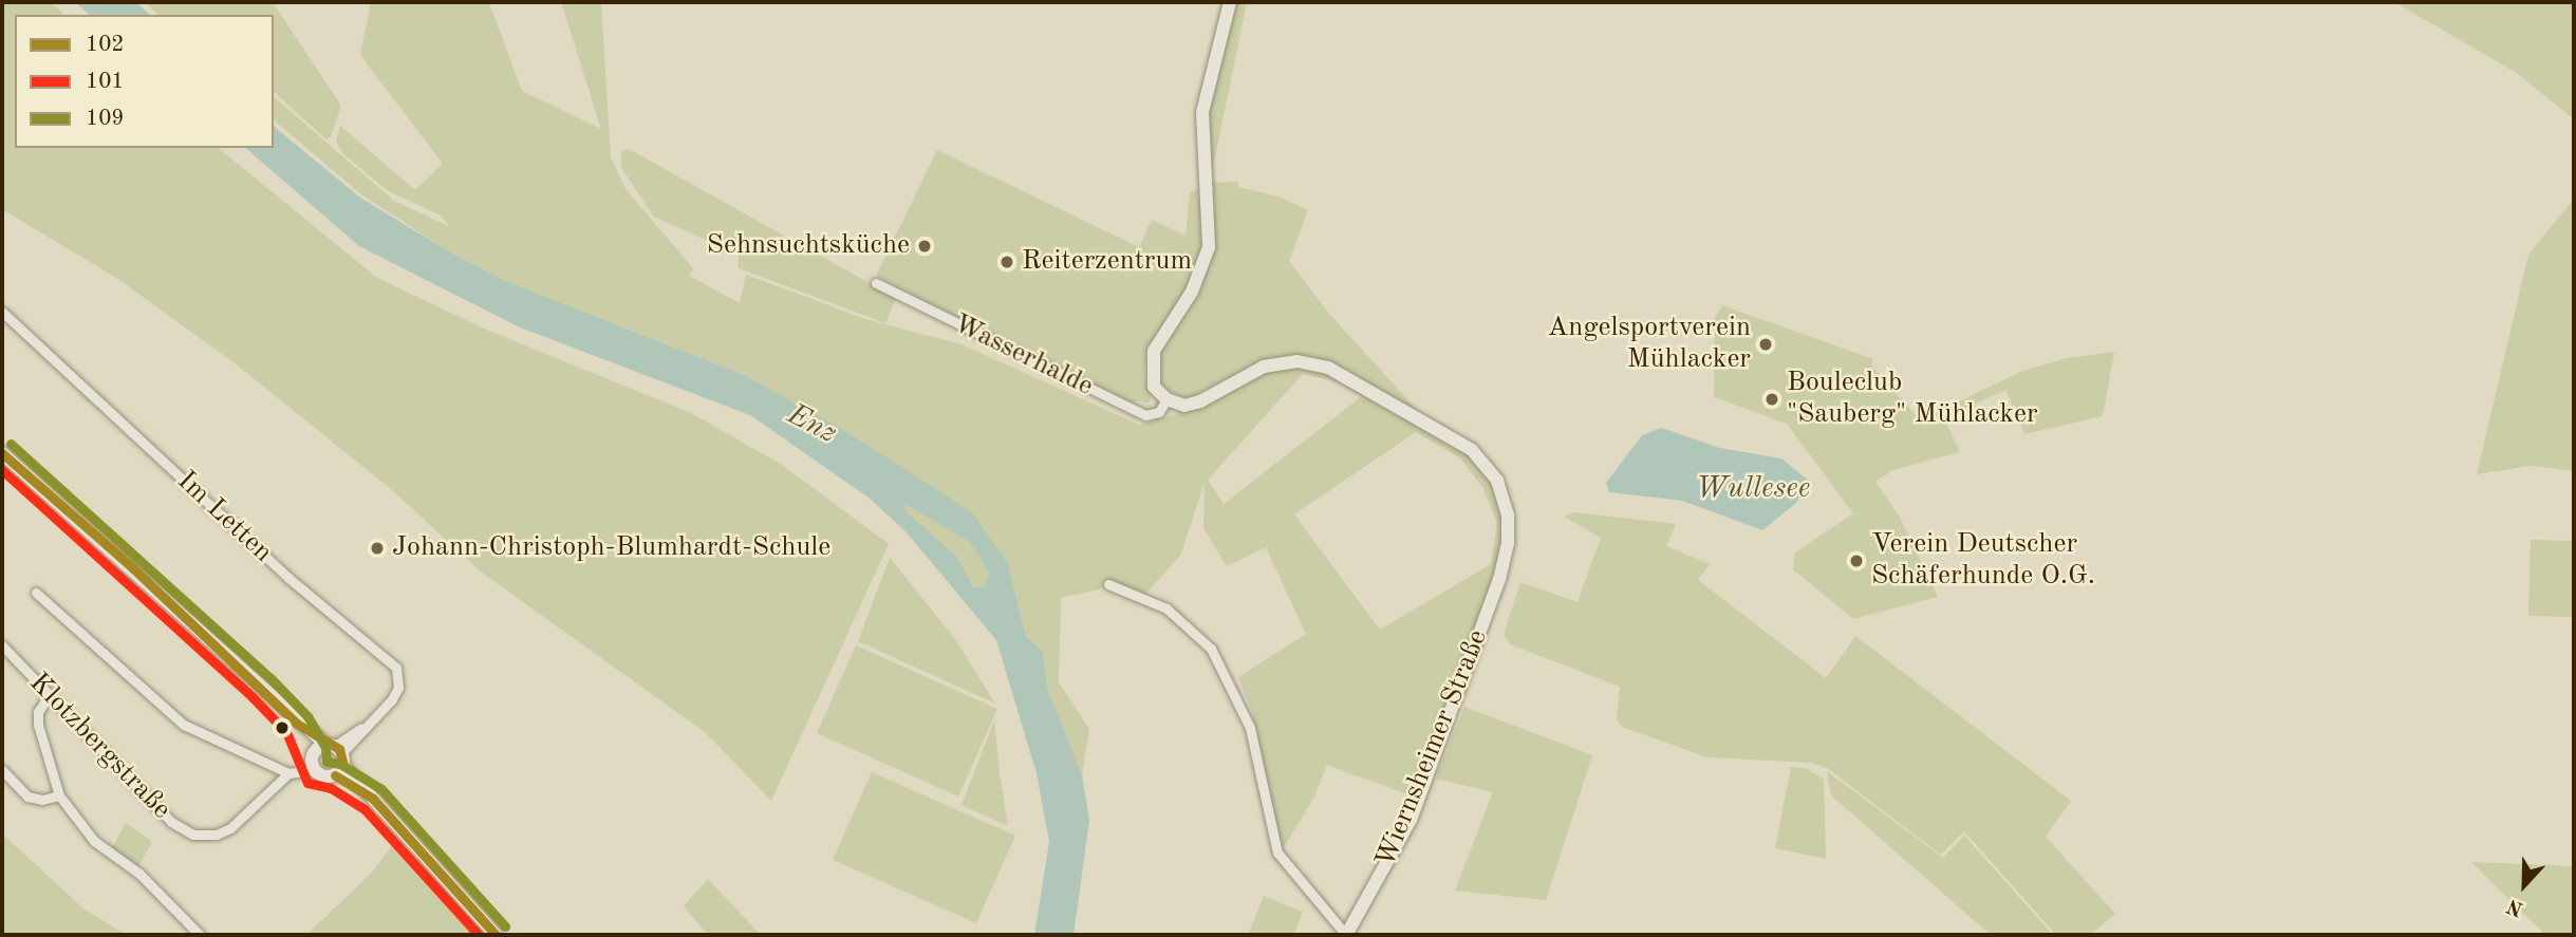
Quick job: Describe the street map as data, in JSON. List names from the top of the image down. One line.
{"streets":{"main road":["Wiernsheimer Straße"],"street":["Wasserhalde","Im Letten","Klotzbergstraße"]},"crossings":[["Wasserhalde","Wiernsheimer Straße"]],"water":["Enz","Wullesee"],"places":["Sehnsuchtsküche","Reiterzentrum","Angelsportverein Mühlacker","Bouleclub \"Sauberg\" Mühlacker","Johann-Christoph-Blumhardt-Schule","Verein Deutscher Schäferhunde O.G."],"lines":["transit line 109","transit line 102","transit line 101"],"legend":["102","101","109"],"north":"bottom"}
